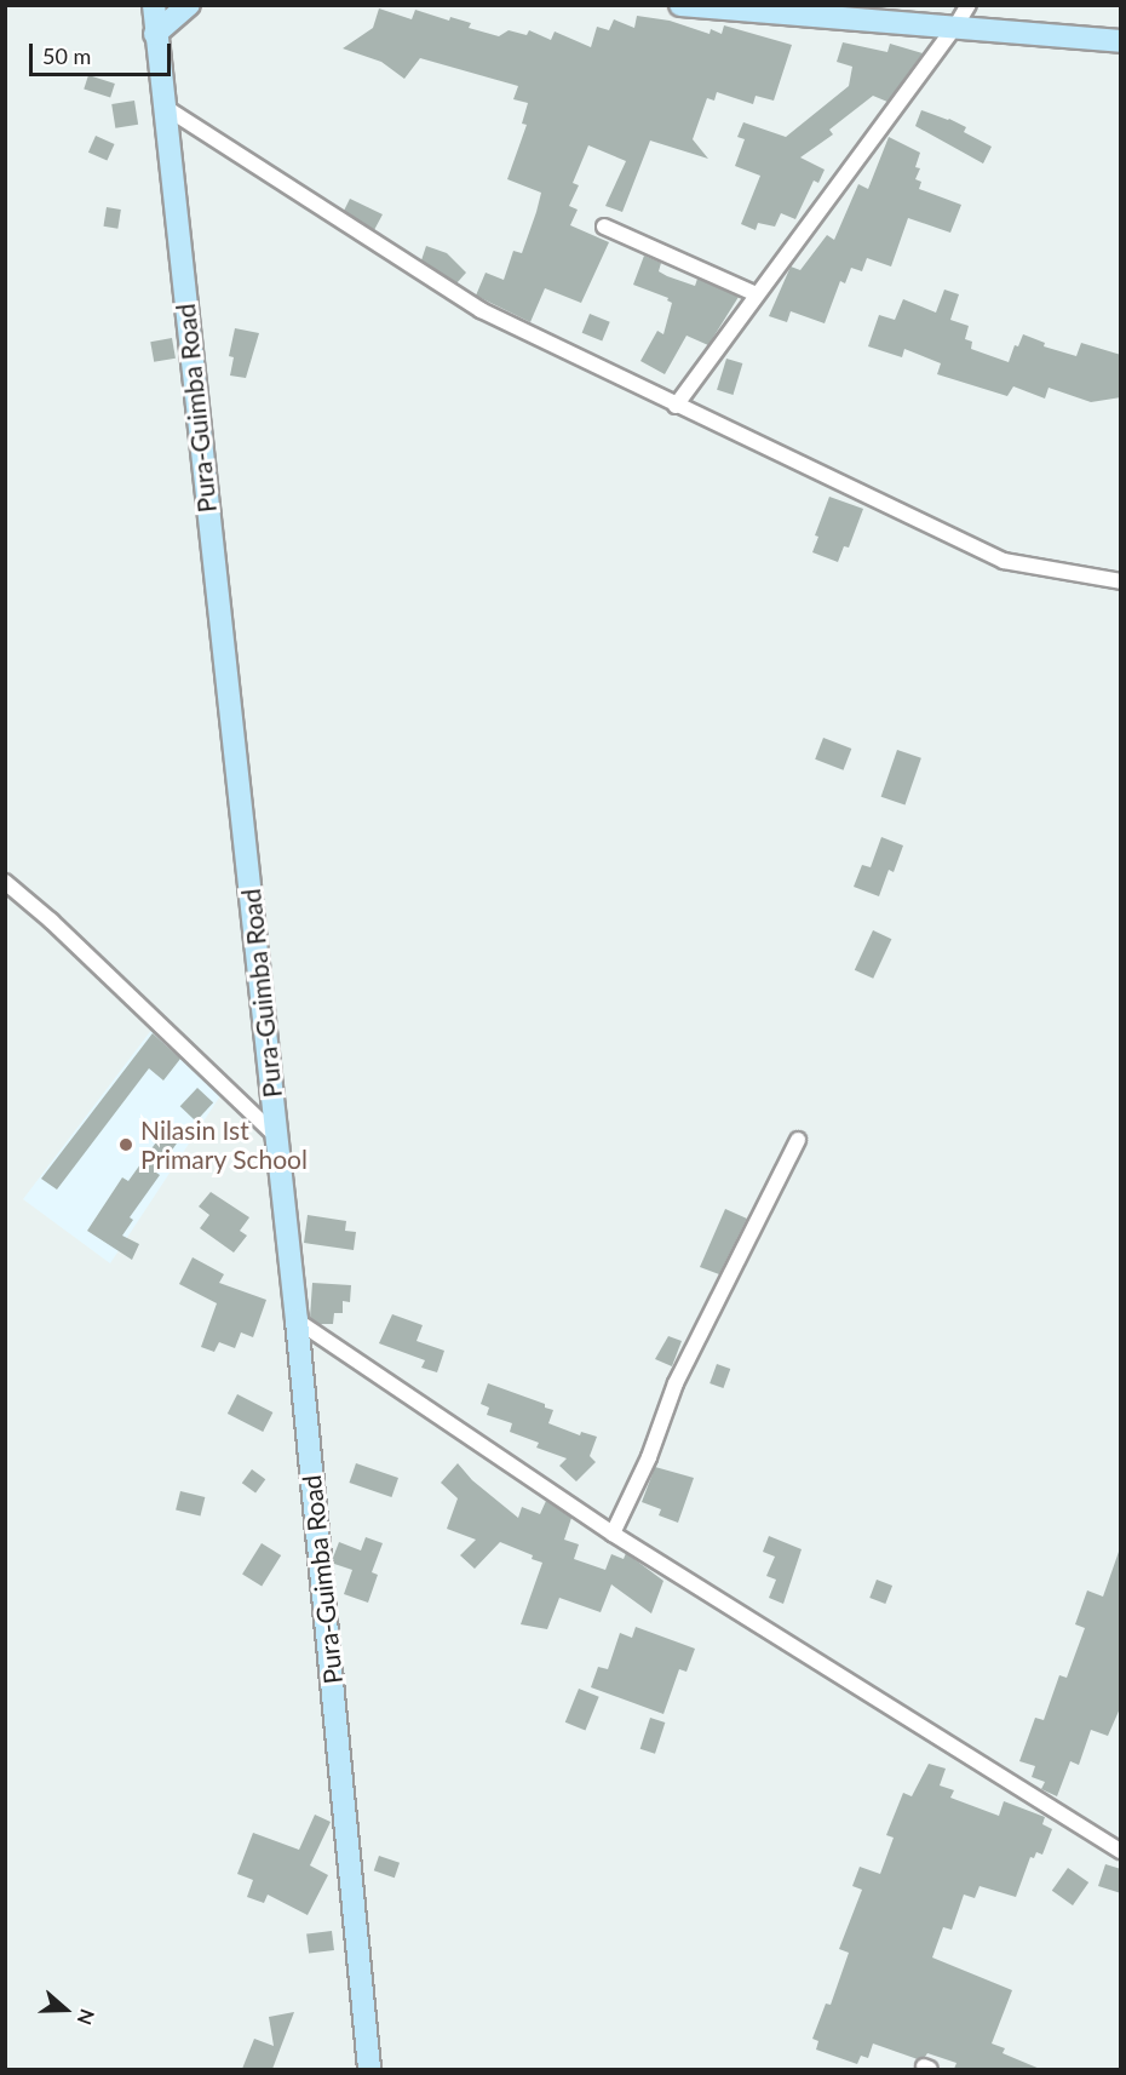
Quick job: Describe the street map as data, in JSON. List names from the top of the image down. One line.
{"streets":{"main road":["Pura-Guimba Road"]},"places":["Nilasin Ist Primary School"],"scale_bar":"50 m","north":"right"}
